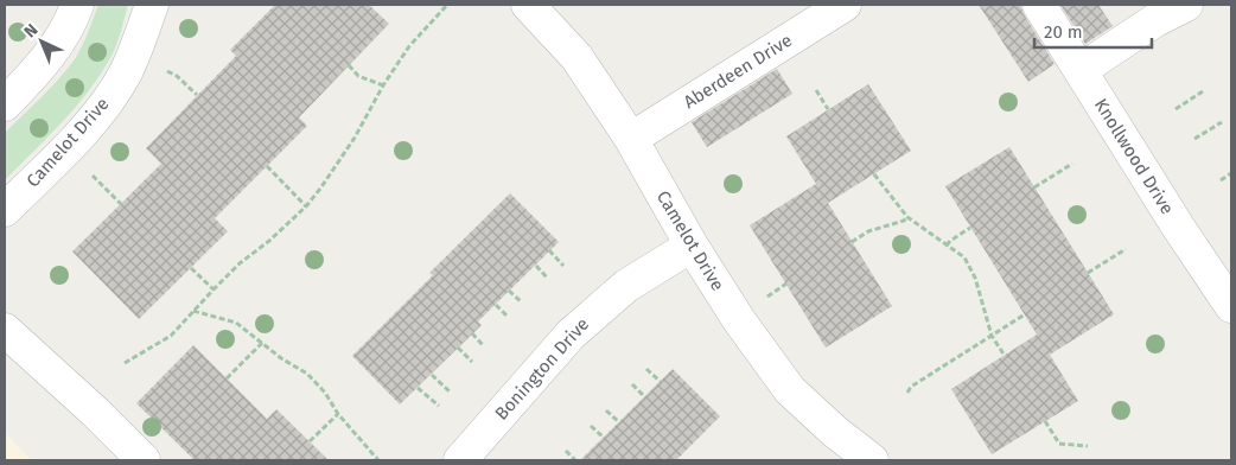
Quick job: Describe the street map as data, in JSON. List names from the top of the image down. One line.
{"streets":{"street":["Aberdeen Drive","Camelot Drive","Knollwood Drive","Bonington Drive"]},"crossings":[["Aberdeen Drive","Camelot Drive"],["Camelot Drive","Bonington Drive"]],"scale_bar":"20 m","north":"top left"}
